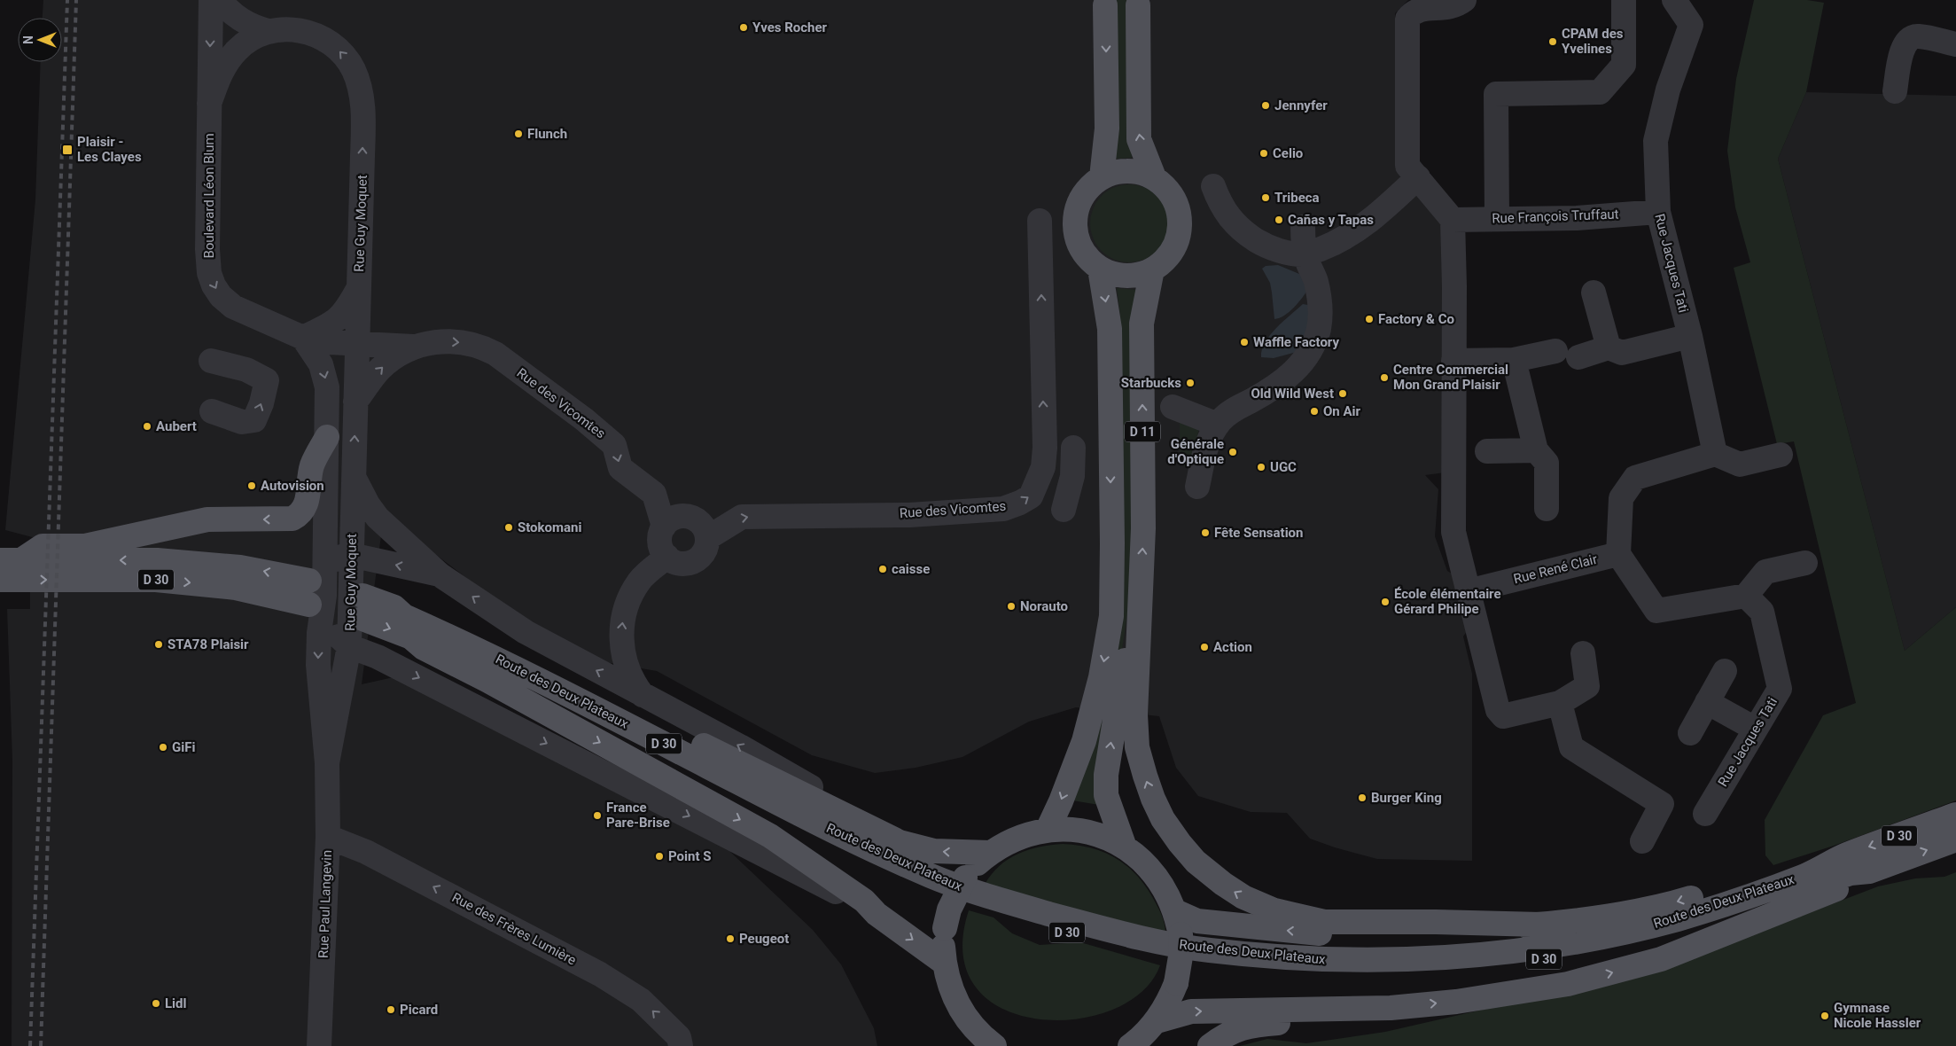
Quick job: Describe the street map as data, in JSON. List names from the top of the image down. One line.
{"streets":{"main road":["D 11","D 30","Route des Deux Plateaux"],"street":["Boulevard Léon Blum","Rue François Truffaut","Rue Guy Moquet","Rue Jacques Tati","Rue des Vicomtes","Rue René Clair","Rue Paul Langevin","Rue des Frères Lumière"]},"crossings":[["Boulevard Léon Blum","Rue Guy Moquet"],["Boulevard Léon Blum","Rue des Vicomtes"],["Rue François Truffaut","Rue Jacques Tati"],["Rue Guy Moquet","Rue des Vicomtes"],["Rue Guy Moquet","D 30"],["Rue Guy Moquet","Rue Paul Langevin"],["Rue Paul Langevin","Rue des Frères Lumière"]],"one_way":["Boulevard Léon Blum"],"places":{"other":["Yves Rocher","CPAM des Yvelines","Jennyfer","Flunch","Celio","Tribeca","Cañas y Tapas","Factory & Co","Waffle Factory","Centre Commercial Mon Grand Plaisir","Starbucks","Old Wild West","On Air","Aubert","Générale d'Optique","UGC","Autovision","Stokomani","Fête Sensation","caisse","École élémentaire Gérard Philipe","Norauto","STA78 Plaisir","Action","GiFi","Burger King","France Pare-Brise","Point S","Peugeot","Lidl","Picard","Gymnase Nicole Hassler"],"transit":["Plaisir - Les Clayes"]},"north":"left"}
